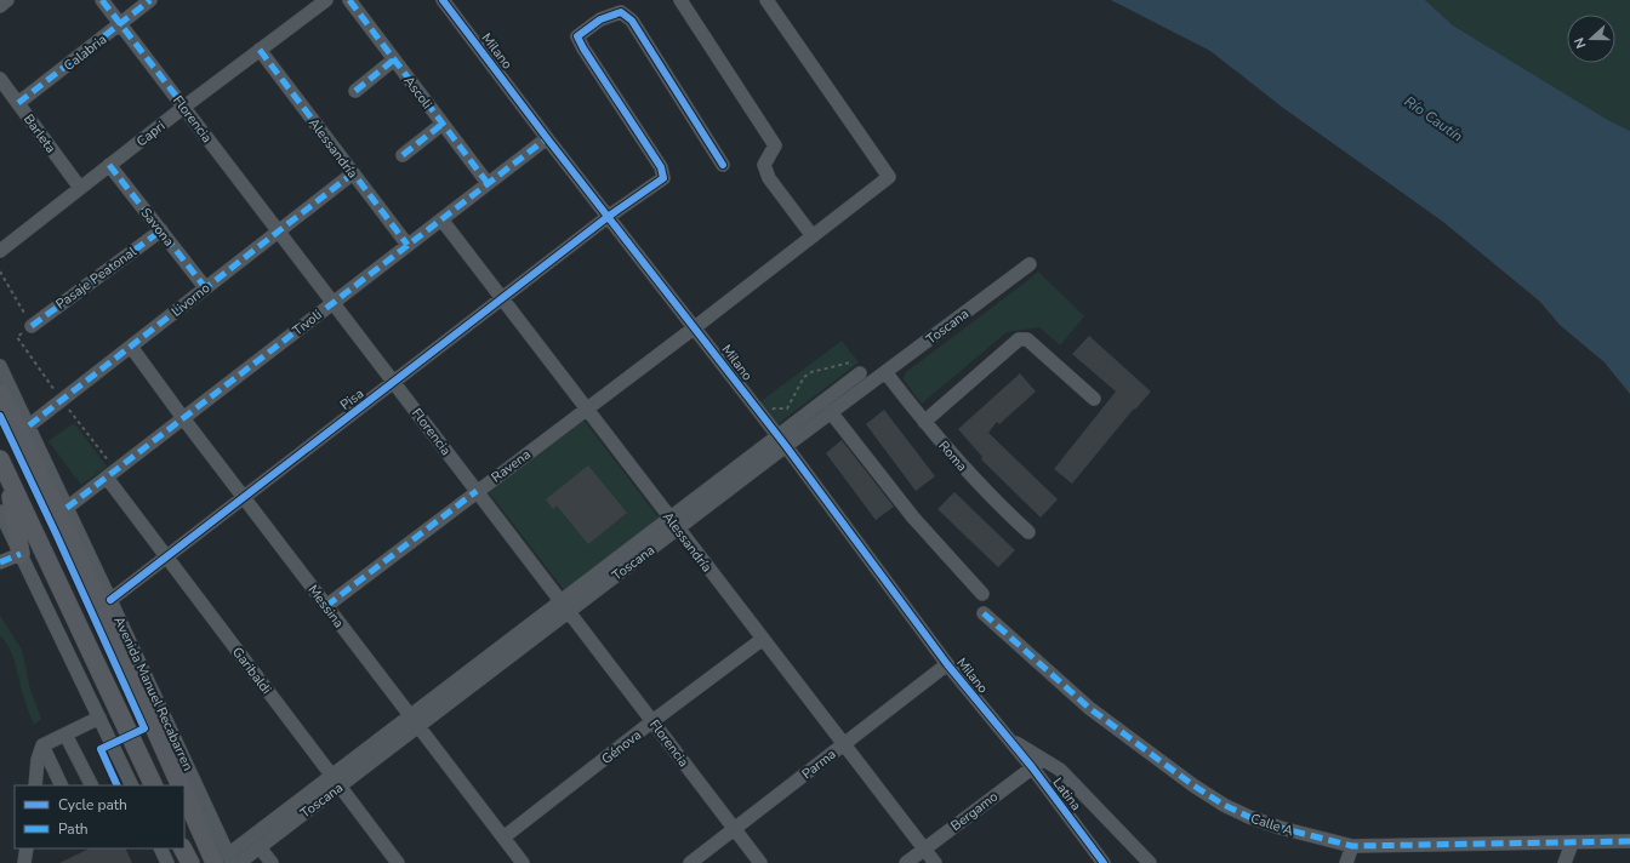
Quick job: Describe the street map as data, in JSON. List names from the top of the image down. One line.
{"streets":{"main road":["Avenida Manuel Recabarren"],"street":["Milano","Calabria","Ascoli","Florencia","Barleta","Capri","Alessandría","Savona","Pasaje Peatonal","Livorno","Tivoli","Toscana","Pisa","Roma","Ravena","Messina","Garibaldi","Génova","Parma","Latina","Bergamo","Calle A"]},"crossings":[["Milano","Tivoli"],["Milano","Toscana"],["Milano","Pisa"],["Milano","Ravena"],["Milano","Parma"],["Milano","Latina"],["Milano","Bergamo"],["Calabria","Florencia"],["Calabria","Barleta"],["Ascoli","Tivoli"],["Florencia","Capri"],["Florencia","Livorno"],["Florencia","Tivoli"],["Florencia","Toscana"],["Florencia","Pisa"],["Florencia","Ravena"],["Florencia","Génova"],["Florencia","Parma"],["Barleta","Capri"],["Capri","Alessandría"],["Capri","Savona"],["Alessandría","Livorno"],["Alessandría","Tivoli"],["Alessandría","Toscana"],["Alessandría","Pisa"],["Alessandría","Ravena"],["Alessandría","Génova"],["Alessandría","Parma"],["Alessandría","Bergamo"],["Savona","Pasaje Peatonal"],["Savona","Livorno"],["Livorno","Messina"],["Livorno","Avenida Manuel Recabarren"],["Tivoli","Messina"],["Tivoli","Garibaldi"],["Tivoli","Avenida Manuel Recabarren"],["Toscana","Roma"],["Toscana","Messina"],["Toscana","Garibaldi"],["Toscana","Avenida Manuel Recabarren"],["Pisa","Messina"],["Pisa","Garibaldi"],["Pisa","Avenida Manuel Recabarren"],["Ravena","Messina"],["Messina","Génova"],["Latina","Bergamo"]],"water":["Río Cautín"],"legend":["Cycle path","Path"],"north":"left"}
